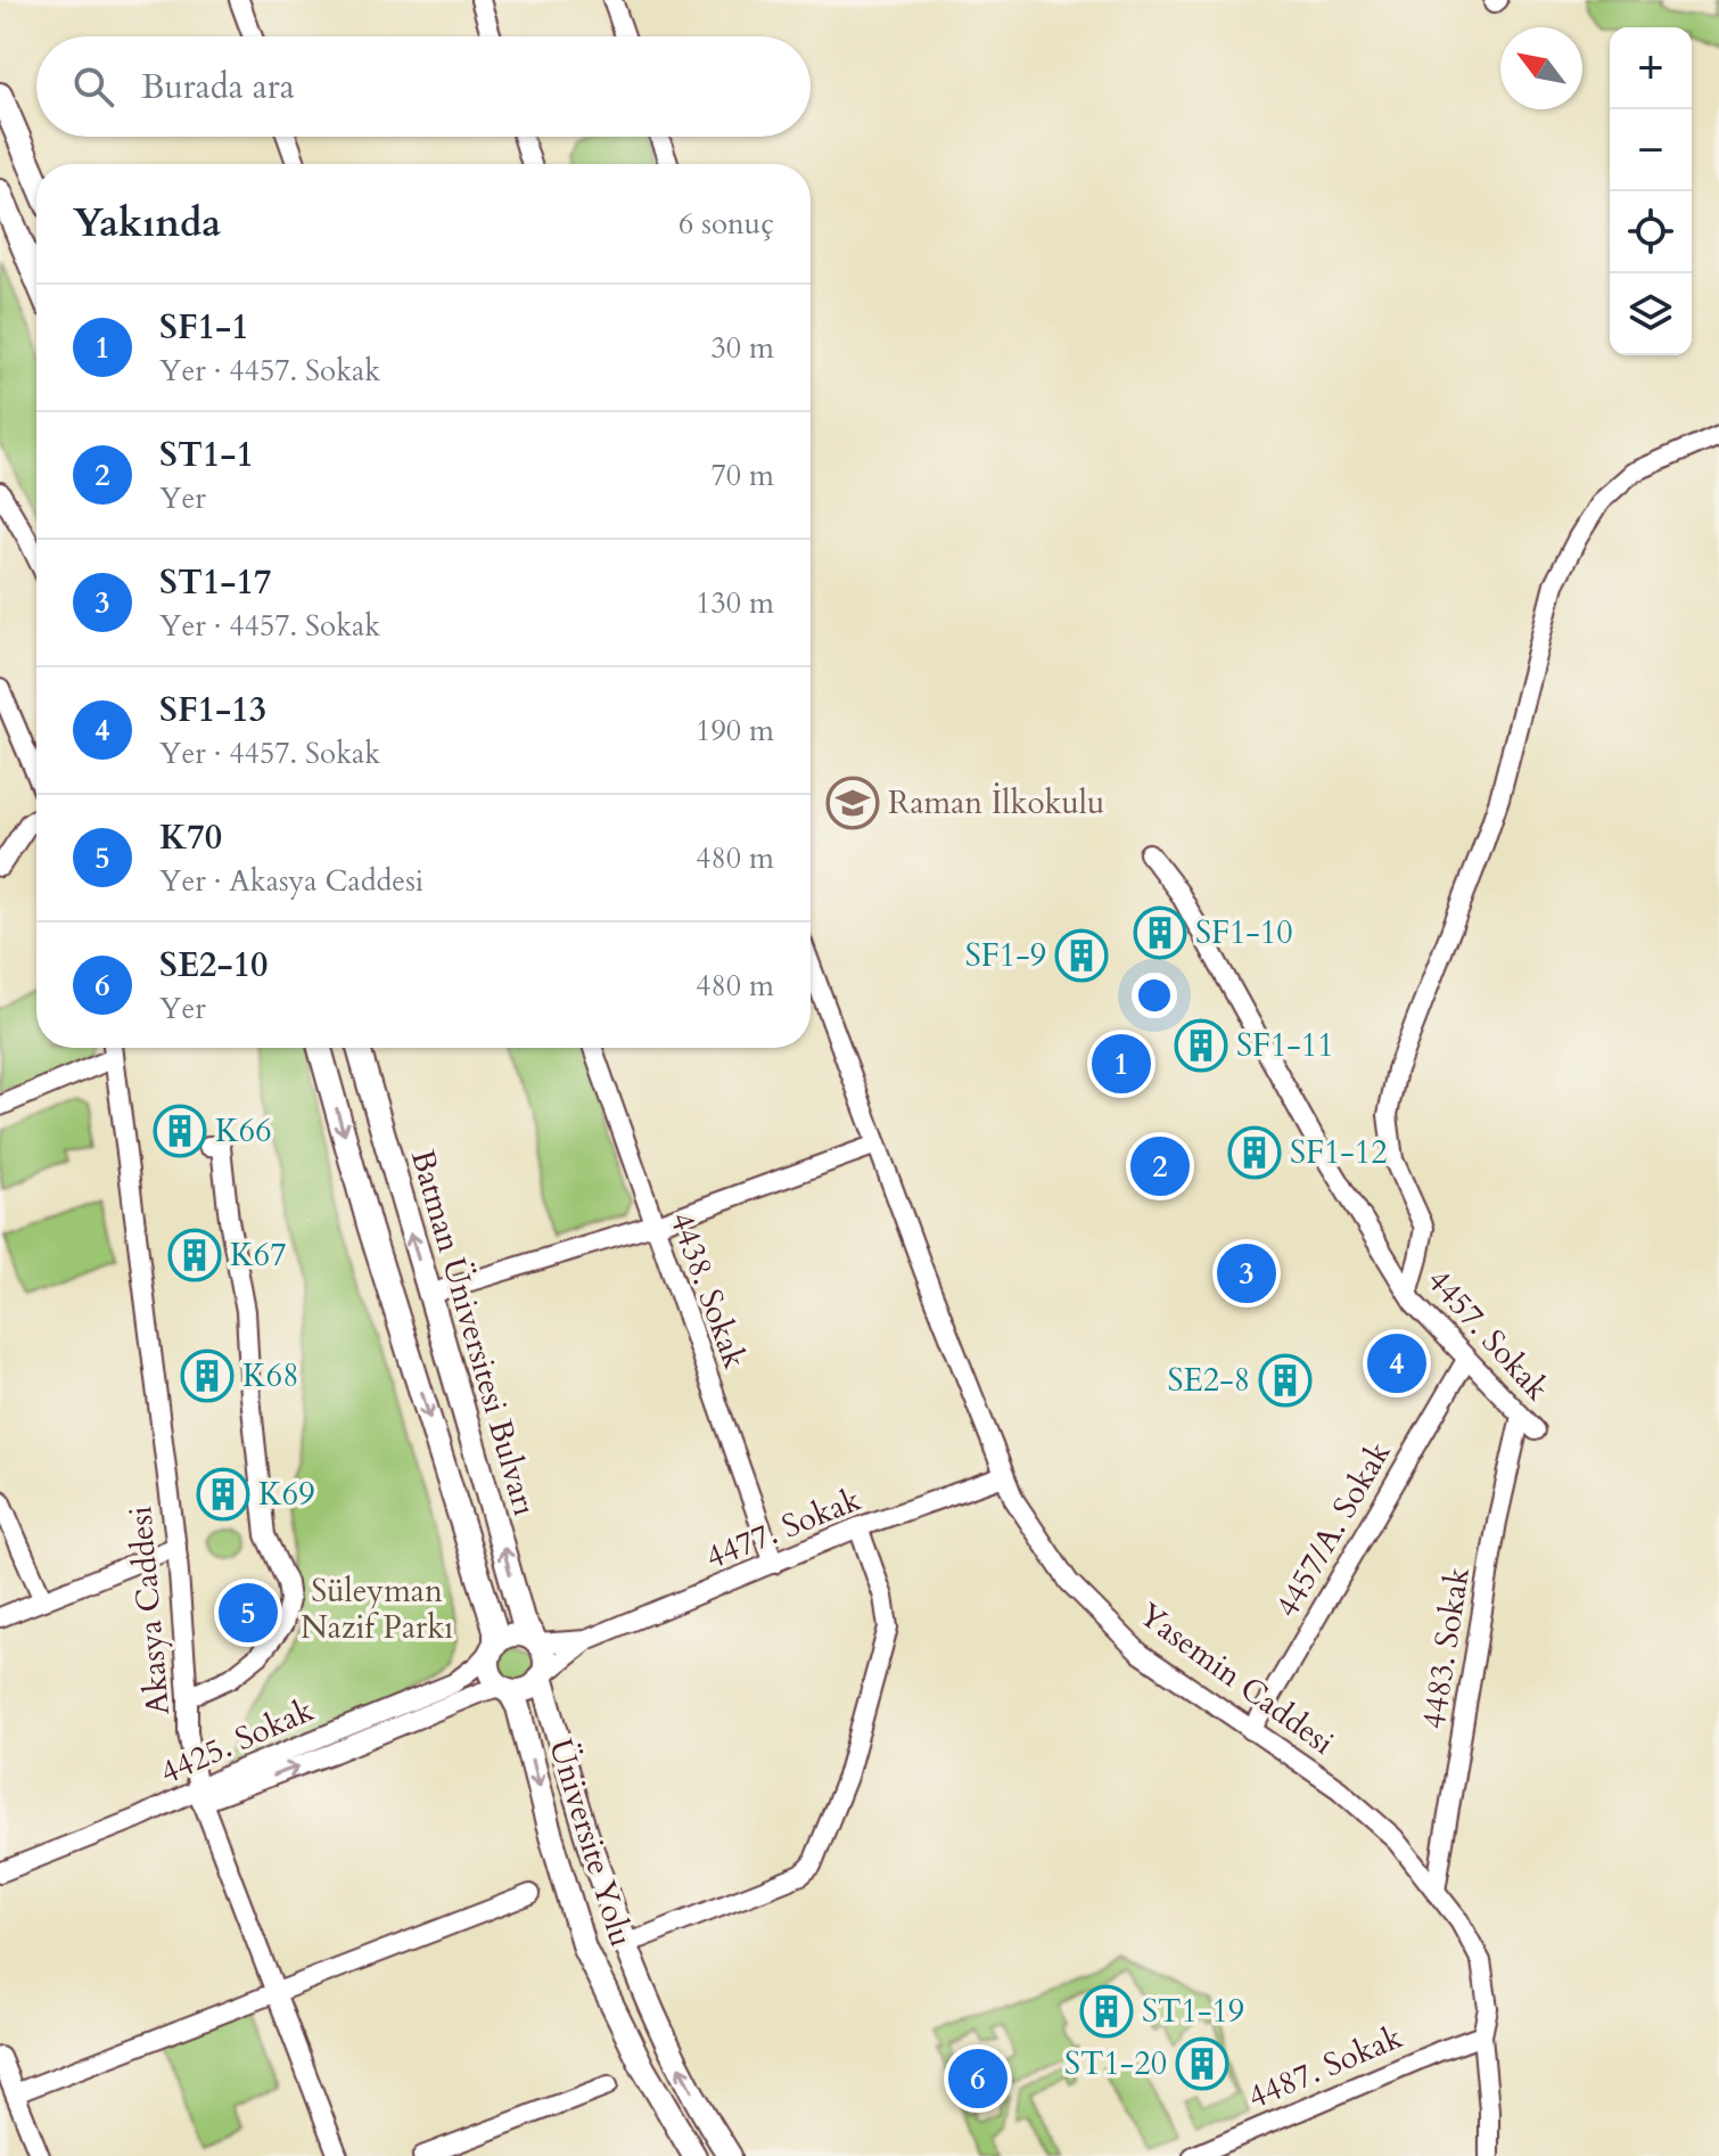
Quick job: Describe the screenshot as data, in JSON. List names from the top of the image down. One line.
{"streets":{"main road":["Batman Üniversitesi Bulvarı","Üniversite Yolu"],"street":["4438. Sokak","4457. Sokak","4477. Sokak","4457/A. Sokak","Akasya Caddesi","4483. Sokak","Yasemin Caddesi","4425. Sokak","4487. Sokak"]},"crossings":[["4438. Sokak","4477. Sokak"],["Batman Üniversitesi Bulvarı","4425. Sokak"],["Batman Üniversitesi Bulvarı","Üniversite Yolu"],["4457. Sokak","4457/A. Sokak"],["4457. Sokak","4483. Sokak"],["4477. Sokak","Yasemin Caddesi"],["4457/A. Sokak","Yasemin Caddesi"],["Akasya Caddesi","4425. Sokak"],["4483. Sokak","Yasemin Caddesi"],["Yasemin Caddesi","4487. Sokak"],["4425. Sokak","Üniversite Yolu"]],"parks":["Süleyman Nazif Parkı"],"places":{"school or university":["Raman İlkokulu"],"building":["SF1-10","SF1-9","SF1-11","K66","SF1-12","K67","K68","SE2-8","K69","ST1-19","ST1-20"]},"north":"top left","page":{"map_buttons":["+","−"],"search":"Burada ara","heading":["Yakında","6 sonuç"],"list":[{"mark":"1","name":"SF1-1","note":"Yer · 4457. Sokak","value":"30 m"},{"mark":"2","name":"ST1-1","note":"Yer","value":"70 m"},{"mark":"3","name":"ST1-17","note":"Yer · 4457. Sokak","value":"130 m"},{"mark":"4","name":"SF1-13","note":"Yer · 4457. Sokak","value":"190 m"},{"mark":"5","name":"K70","note":"Yer · Akasya Caddesi","value":"480 m"},{"mark":"6","name":"SE2-10","note":"Yer","value":"480 m"}],"pins":["1","2","3","4","5","6"]}}
